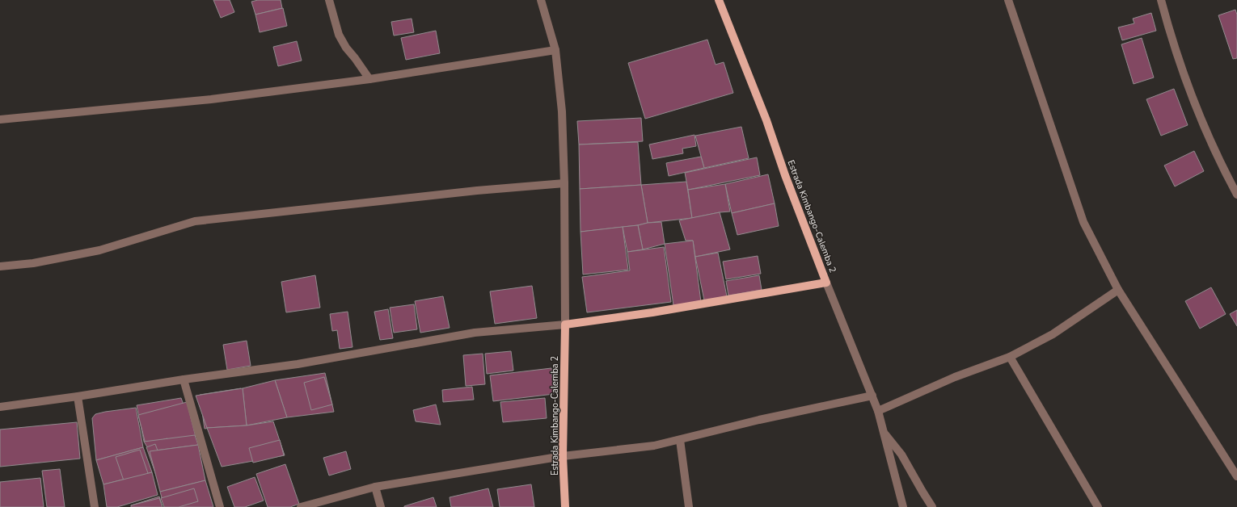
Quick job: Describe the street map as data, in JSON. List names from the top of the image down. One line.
{"streets":{"main road":["Estrada Kimbango-Calemba 2"]}}
